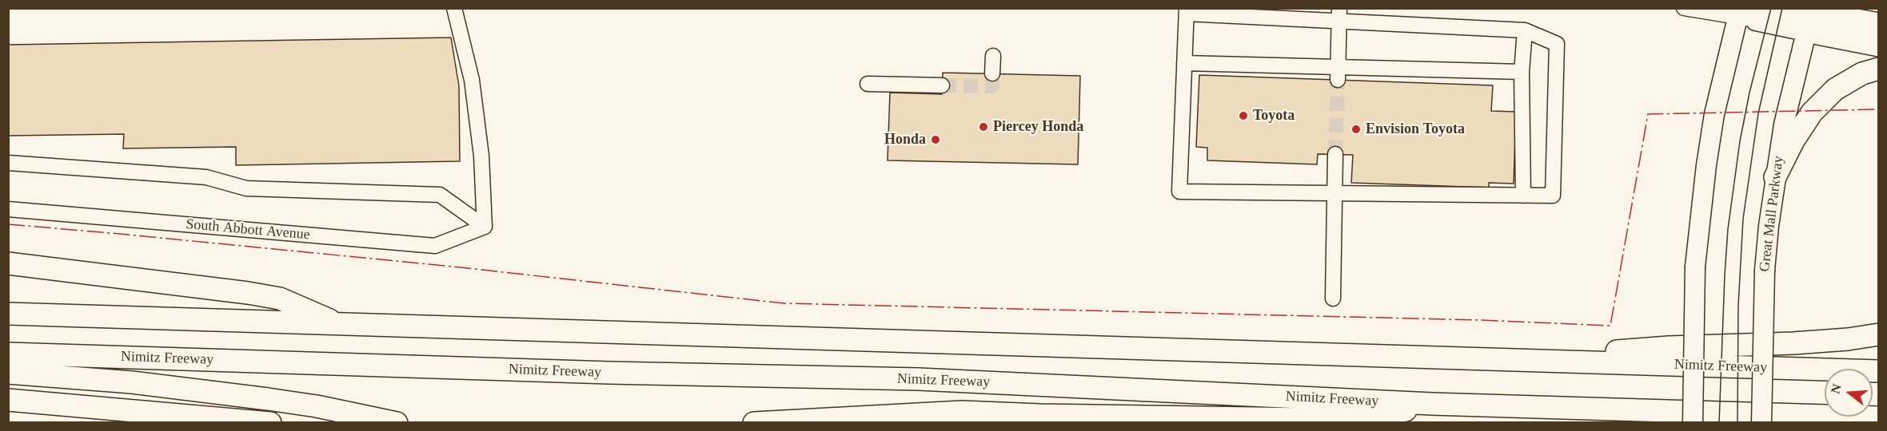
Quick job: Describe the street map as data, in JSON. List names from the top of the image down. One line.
{"streets":{"highway":["Nimitz Freeway"],"main road":["Great Mall Parkway"],"street":["South Abbott Avenue"]},"places":["Toyota","Piercey Honda","Envision Toyota","Honda"],"north":"left"}
